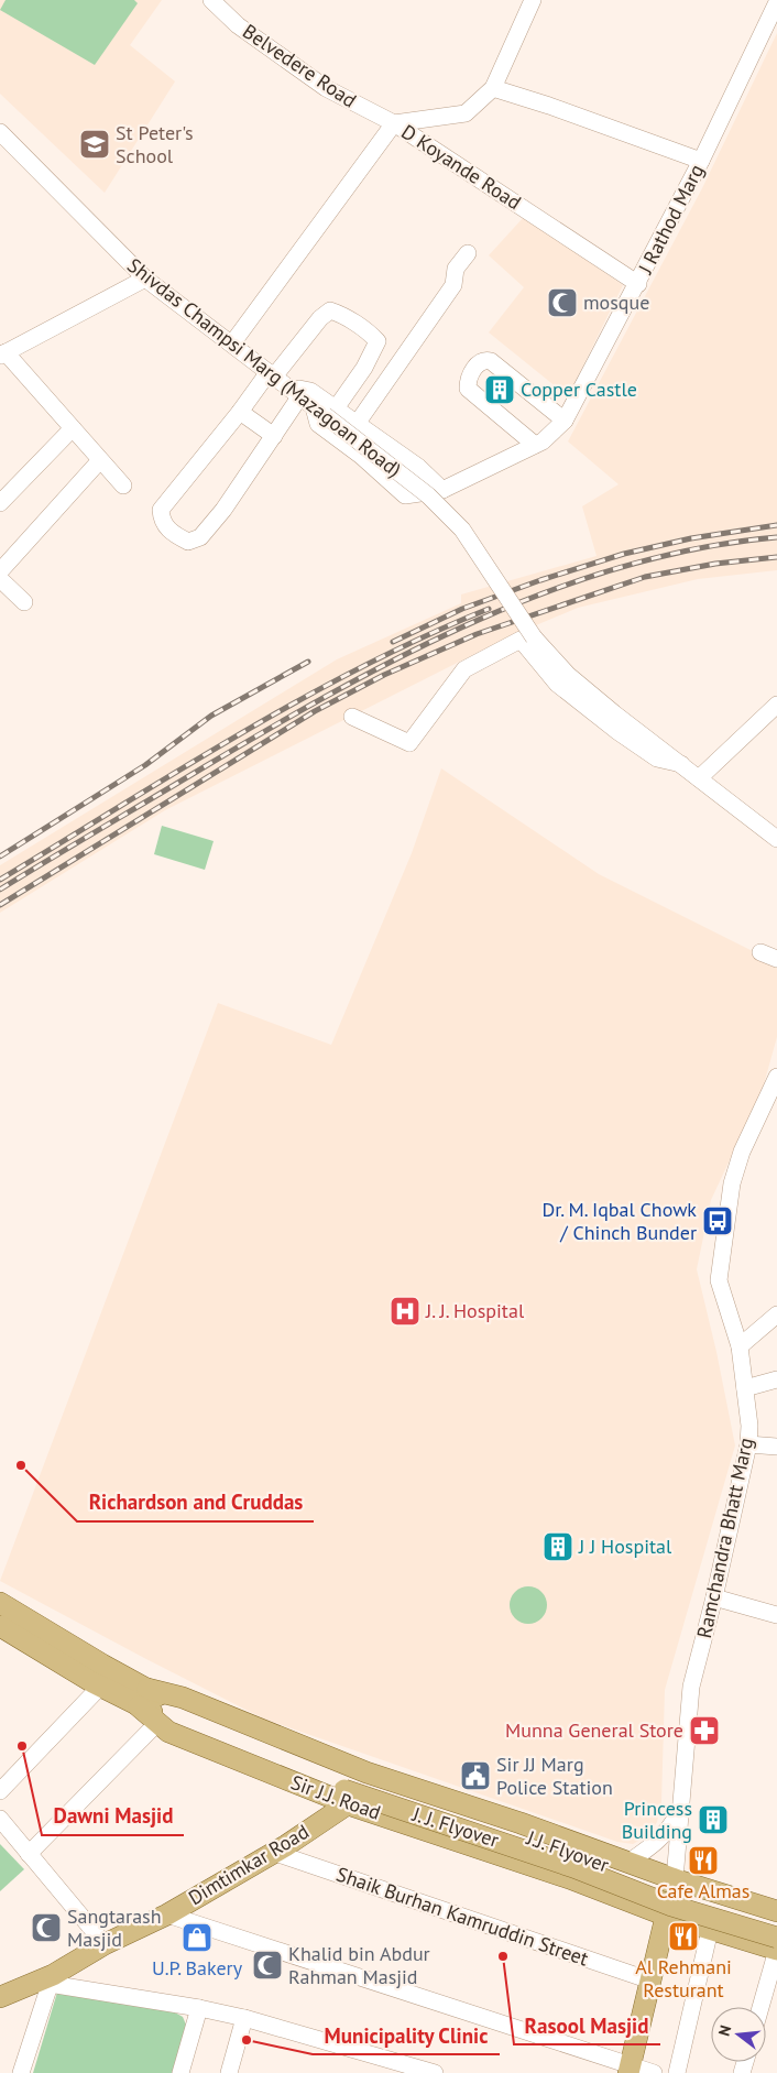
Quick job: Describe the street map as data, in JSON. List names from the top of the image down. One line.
{"streets":{"main road":["Sir J.J. Road","J. J. Flyover","J.J. Flyover","Dimtimkar Road"],"street":["Belvedere Road","D Koyande Road","J Rathod Marg","Shivdas Champsi Marg (Mazagoan Road)","Ramchandra Bhatt Marg","Shaik Burhan Kamruddin Street"]},"crossings":[["Belvedere Road","D Koyande Road"],["D Koyande Road","J Rathod Marg"],["J Rathod Marg","Shivdas Champsi Marg (Mazagoan Road)"],["Ramchandra Bhatt Marg","Sir J.J. Road"],["Sir J.J. Road","J. J. Flyover"],["Sir J.J. Road","J.J. Flyover"],["Sir J.J. Road","Dimtimkar Road"],["J. J. Flyover","J.J. Flyover"],["J. J. Flyover","Dimtimkar Road"],["J.J. Flyover","Dimtimkar Road"],["Dimtimkar Road","Shaik Burhan Kamruddin Street"]],"places":{"school or university":["St Peter's School"],"mosque":["mosque","Sangtarash Masjid","Khalid bin Abdur Rahman Masjid"],"building":["Copper Castle","J J Hospital","Princess Building"],"bus stop":["Dr. M. Iqbal Chowk / Chinch Bunder"],"hospital":["J. J. Hospital"],"other":["Richardson and Cruddas","Dawni Masjid","Rasool Masjid","Municipality Clinic"],"pharmacy":["Munna General Store"],"public building":["Sir JJ Marg Police Station"],"restaurant":["Cafe Almas","Al Rehmani Resturant"],"shop":["U.P. Bakery"]},"north":"left"}
